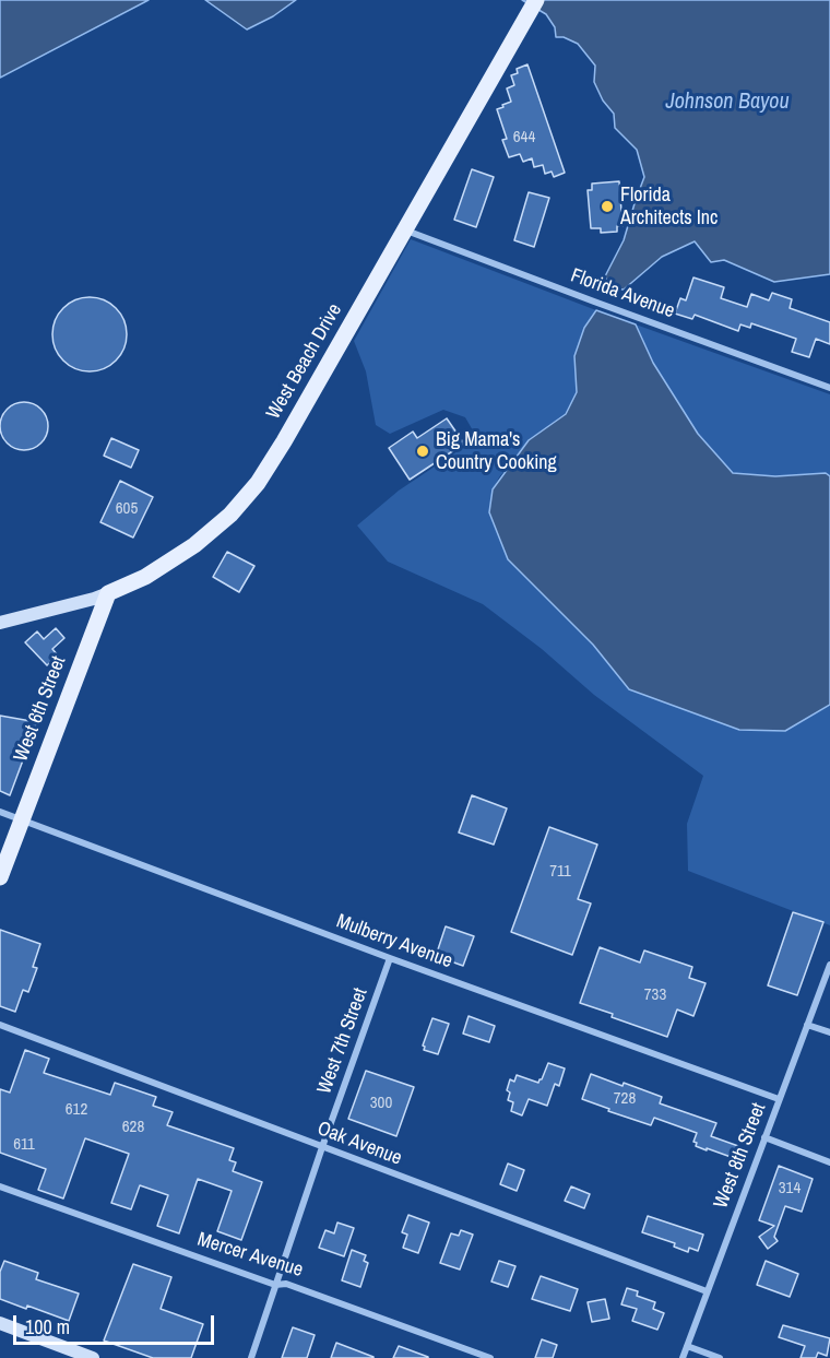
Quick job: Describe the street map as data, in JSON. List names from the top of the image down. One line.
{"streets":{"main road":["West Beach Drive","West 6th Street"],"street":["Florida Avenue","Mulberry Avenue","West 7th Street","Oak Avenue","West 8th Street","Mercer Avenue"]},"crossings":[["Florida Avenue","West Beach Drive"],["West Beach Drive","West 6th Street"],["West 6th Street","Mulberry Avenue"],["Mulberry Avenue","West 7th Street"],["Mulberry Avenue","West 8th Street"],["West 7th Street","Oak Avenue"],["West 7th Street","Mercer Avenue"],["Oak Avenue","West 8th Street"]],"water":["Johnson Bayou"],"places":["Florida Architects Inc","Big Mama's Country Cooking"],"house_numbers":["644","605","711","733","728","300","612","628","611","314"],"scale_bar":"100 m"}
